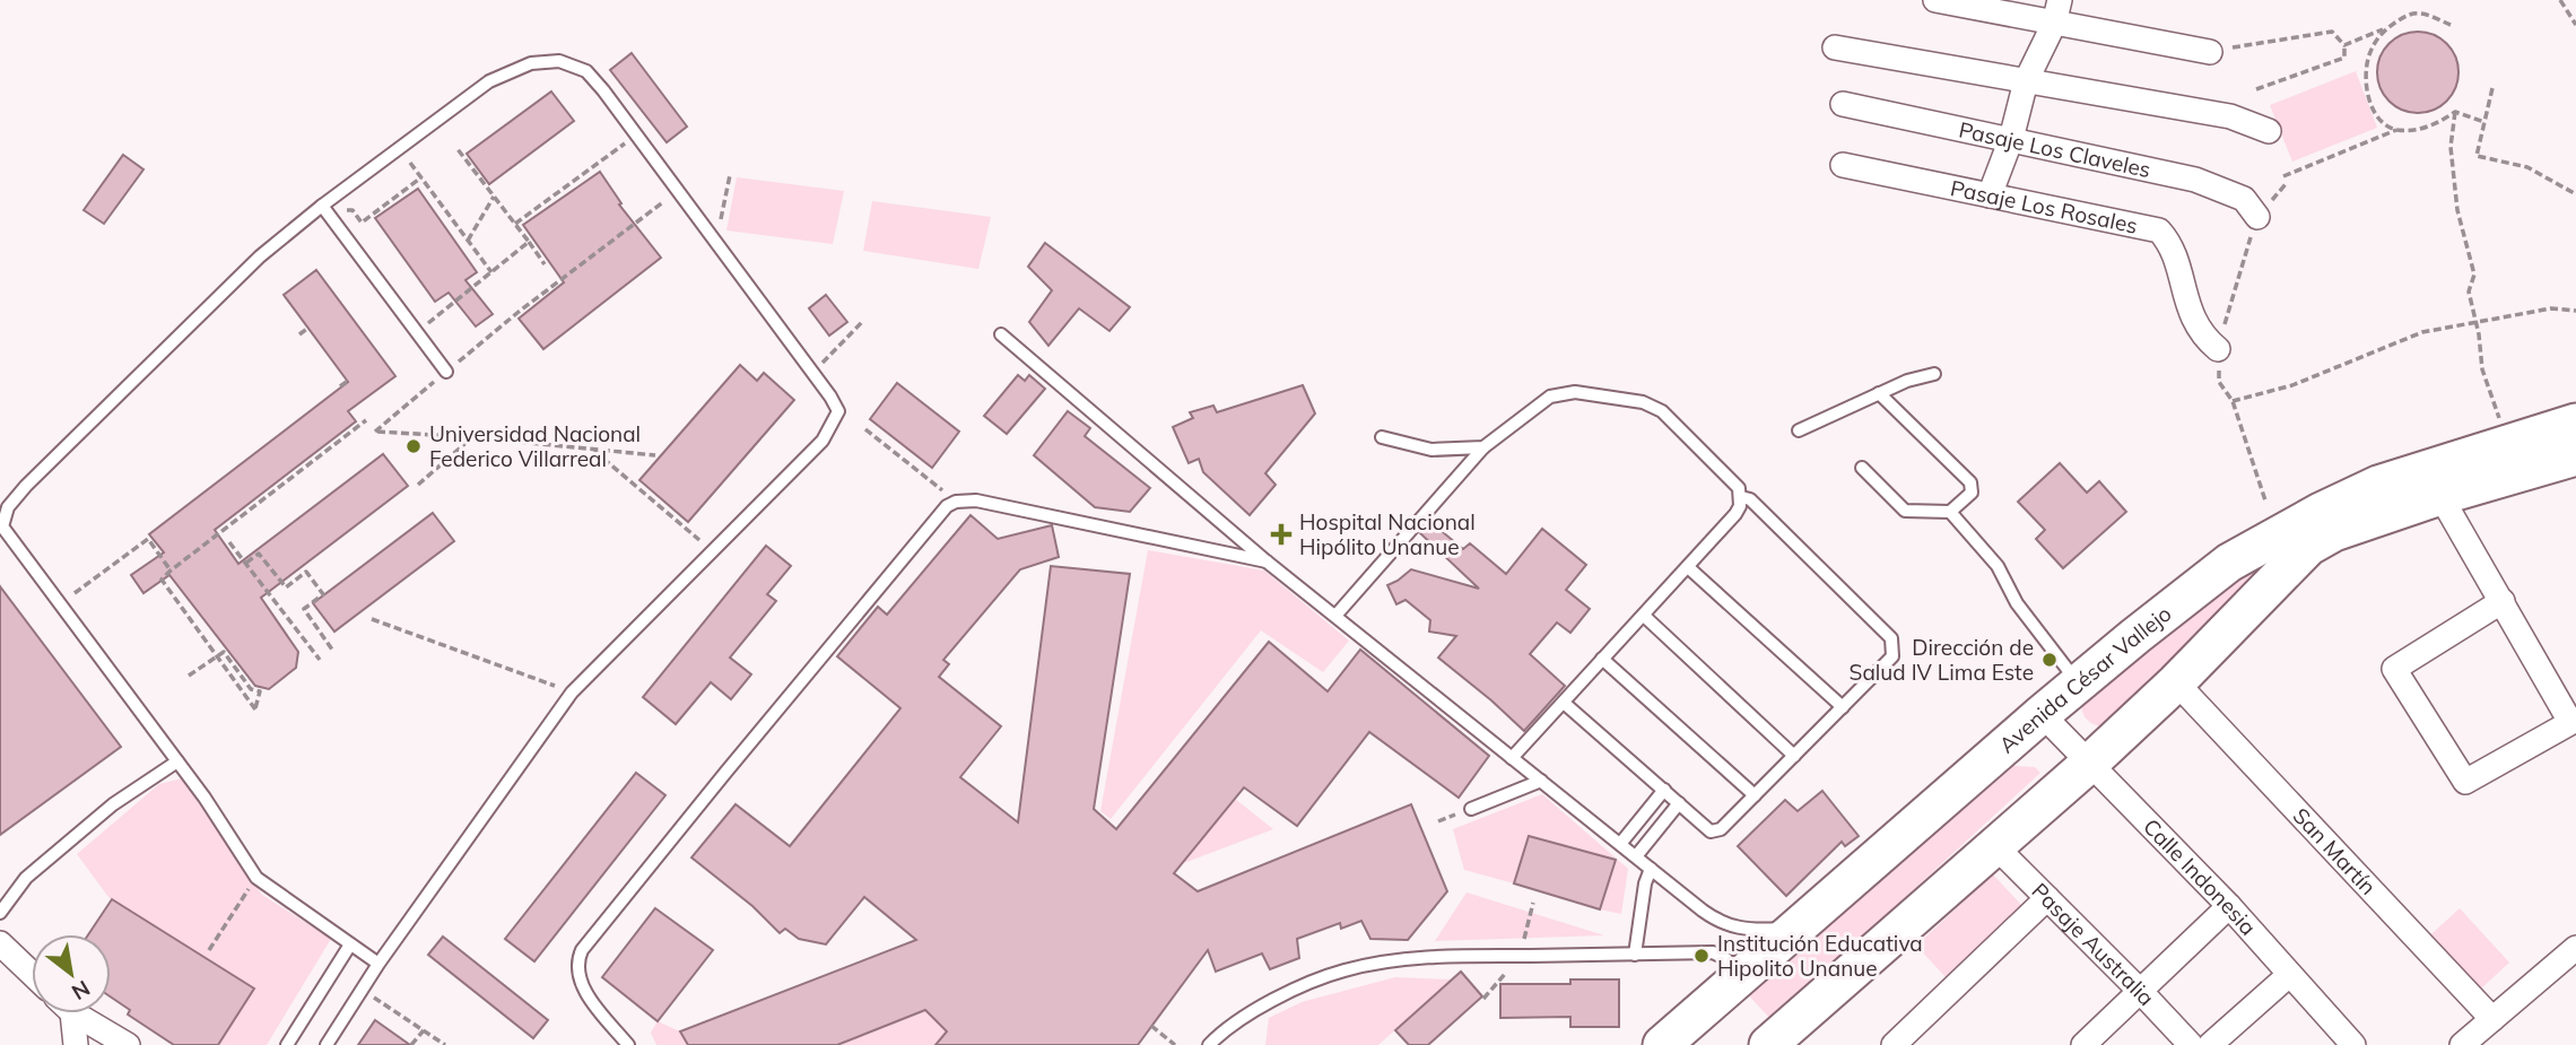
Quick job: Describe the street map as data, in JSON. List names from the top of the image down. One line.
{"streets":{"main road":["Avenida César Vallejo"],"street":["Pasaje Los Claveles","Pasaje Los Rosales","San Martín","Calle Indonesia","Pasaje Australia"]},"crossings":[["Avenida César Vallejo","Calle Indonesia"]],"places":{"other":["Universidad Nacional Federico Villarreal","Dirección de Salud IV Lima Este","Institución Educativa Hipolito Unanue"],"health":["Hospital Nacional Hipólito Unanue"]},"north":"bottom right"}
